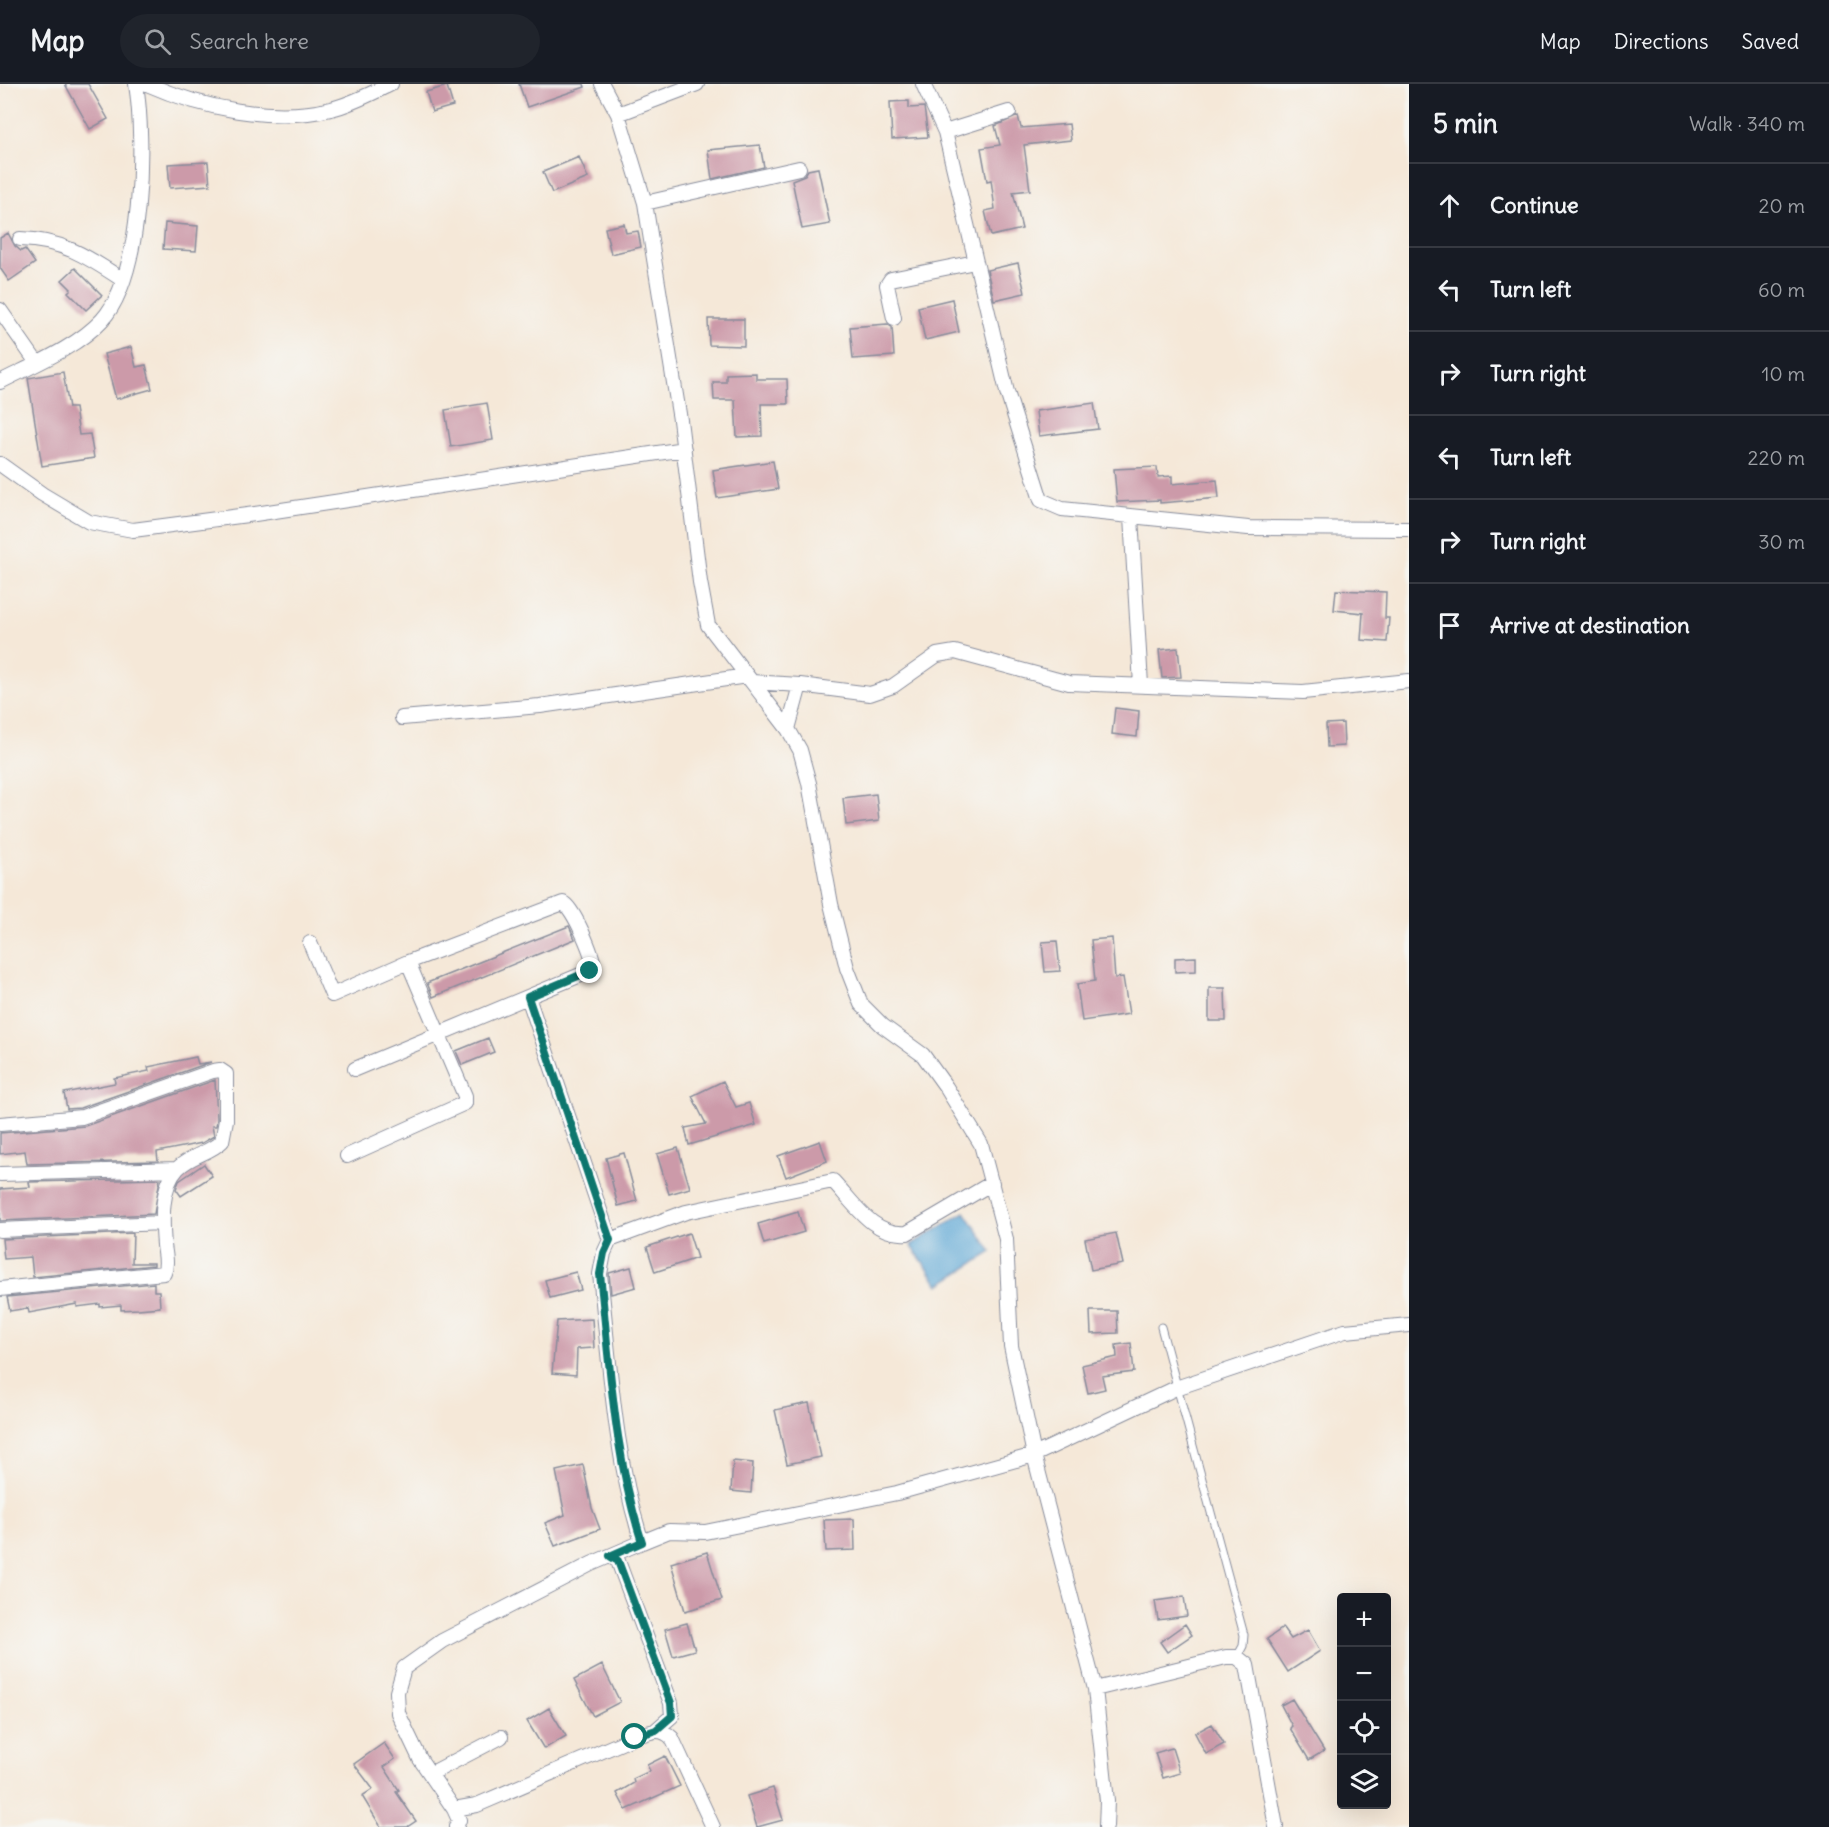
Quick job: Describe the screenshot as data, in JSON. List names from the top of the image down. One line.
{"page":{"header":"Map","search":"Search here","nav":["Map","Directions","Saved"],"heading":["5 min","Walk · 340 m"],"list":[["Continue","20 m"],["Turn left","60 m"],["Turn right","10 m"],["Turn left","220 m"],["Turn right","30 m"],"Arrive at destination"],"map_buttons":["+","−"]}}
